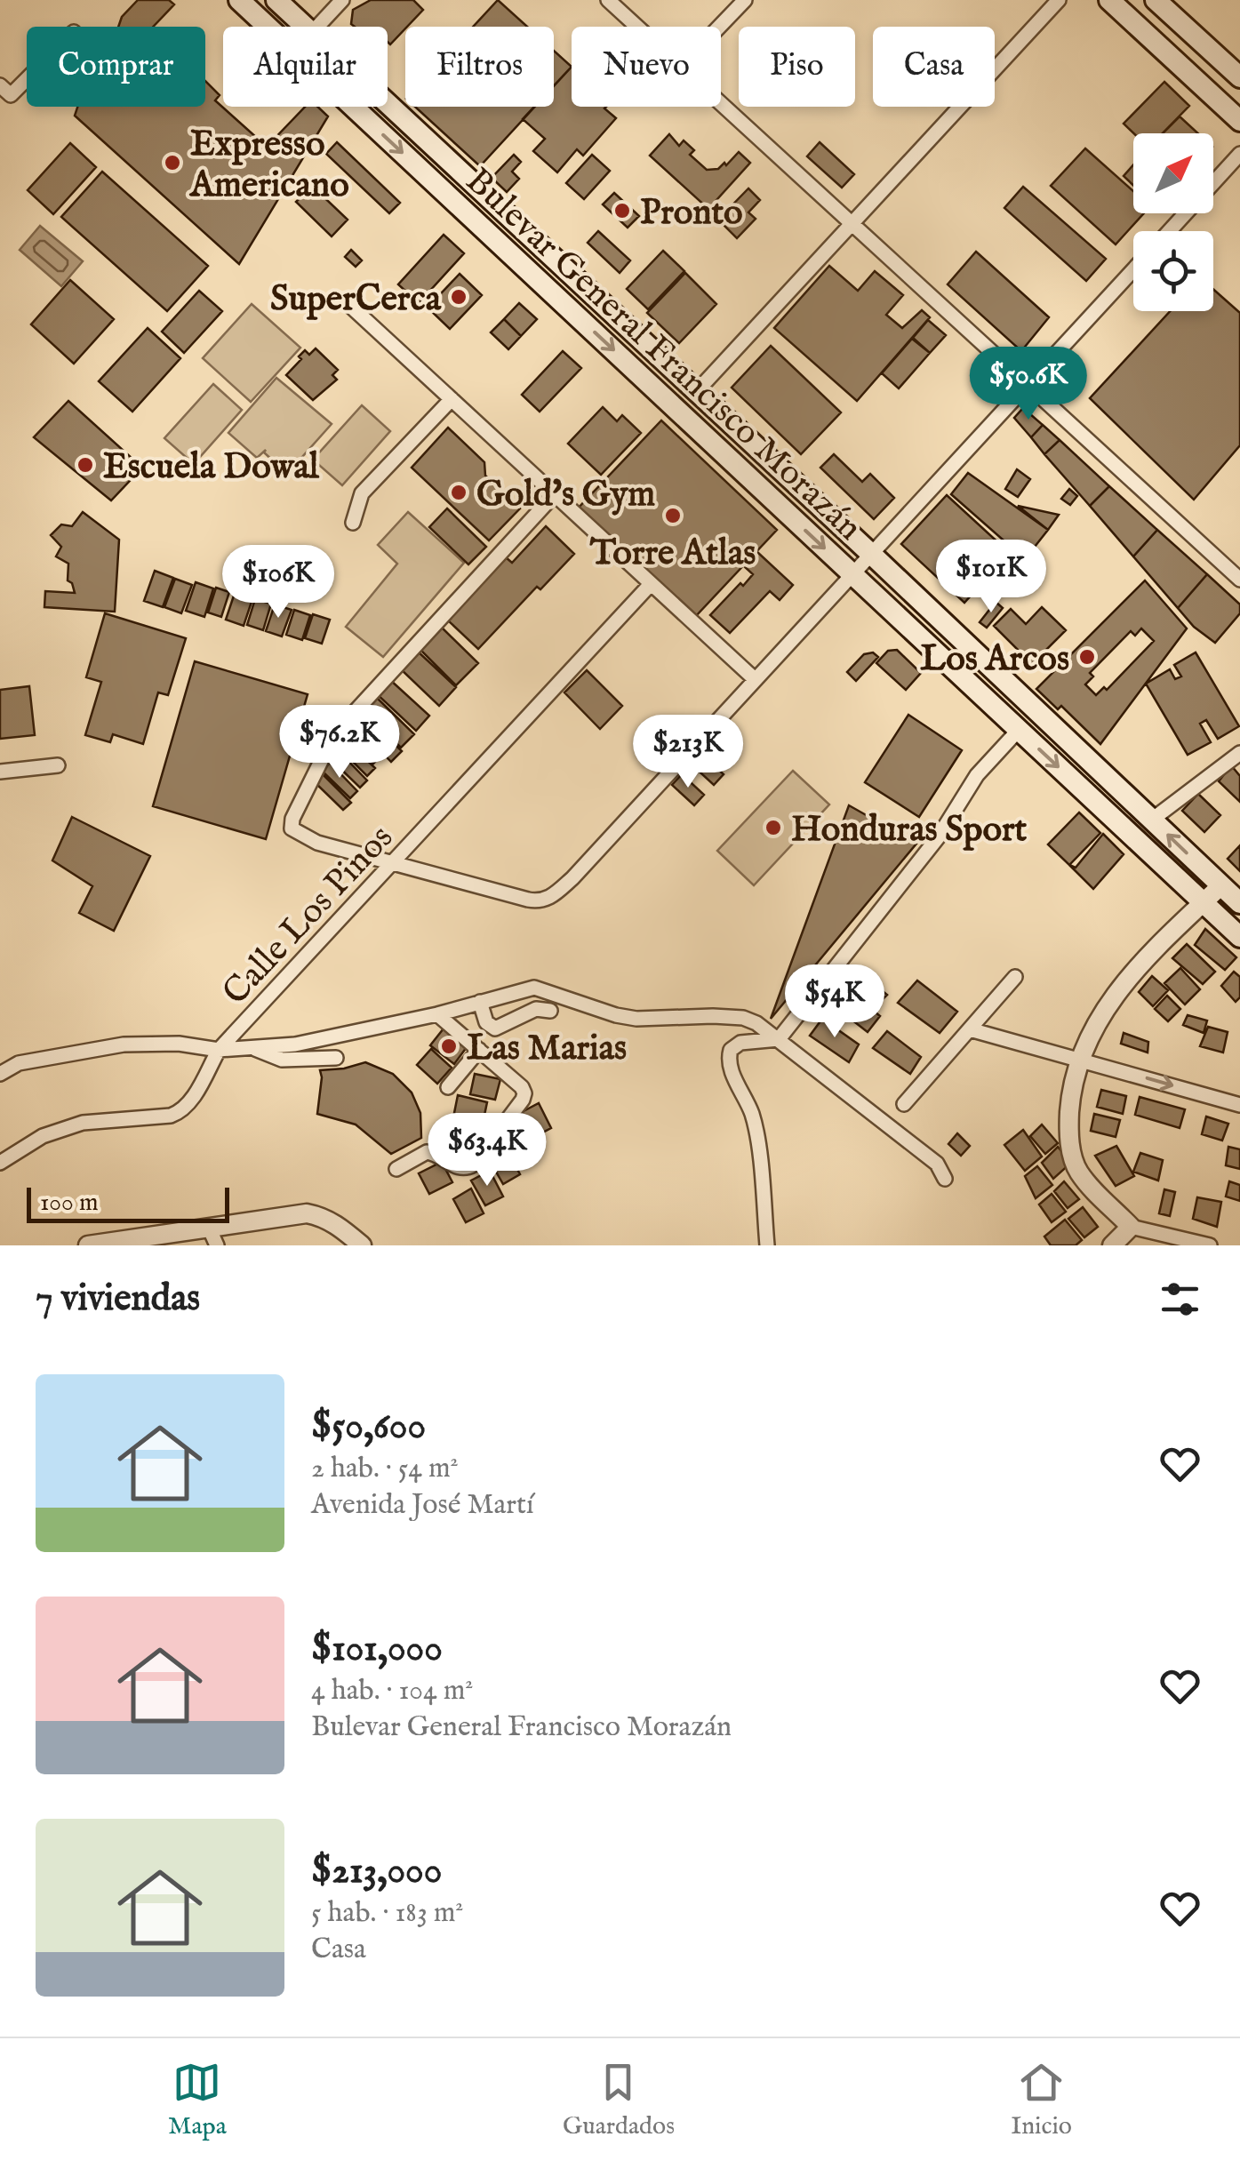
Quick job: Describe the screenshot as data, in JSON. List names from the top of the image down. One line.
{"streets":{"main road":["Bulevar General Francisco Morazán"],"street":["Calle Los Pinos"]},"places":["Expresso Americano","Pronto","SuperCerca","Escuela Dowal","Gold's Gym","Torre Atlas","Los Arcos","Honduras Sport","Las Marias"],"scale_bar":"100 m","north":"top right","page":{"chip":["Comprar","Alquilar","Filtros","Nuevo","Piso","Casa"],"price":["$50.6K","$101K","$106K","$76.2K","$213K","$54K","$63.4K"],"scale":"100 m","heading":"7 viviendas","list":[{"name":"$50,600","note":"2 hab. · 54 m² · Avenida José Martí"},{"name":"$101,000","note":"4 hab. · 104 m² · Bulevar General Francisco Morazán"},{"name":"$213,000","note":"5 hab. · 183 m² · Casa"}],"tabs":["Mapa","Guardados","Inicio"]}}
